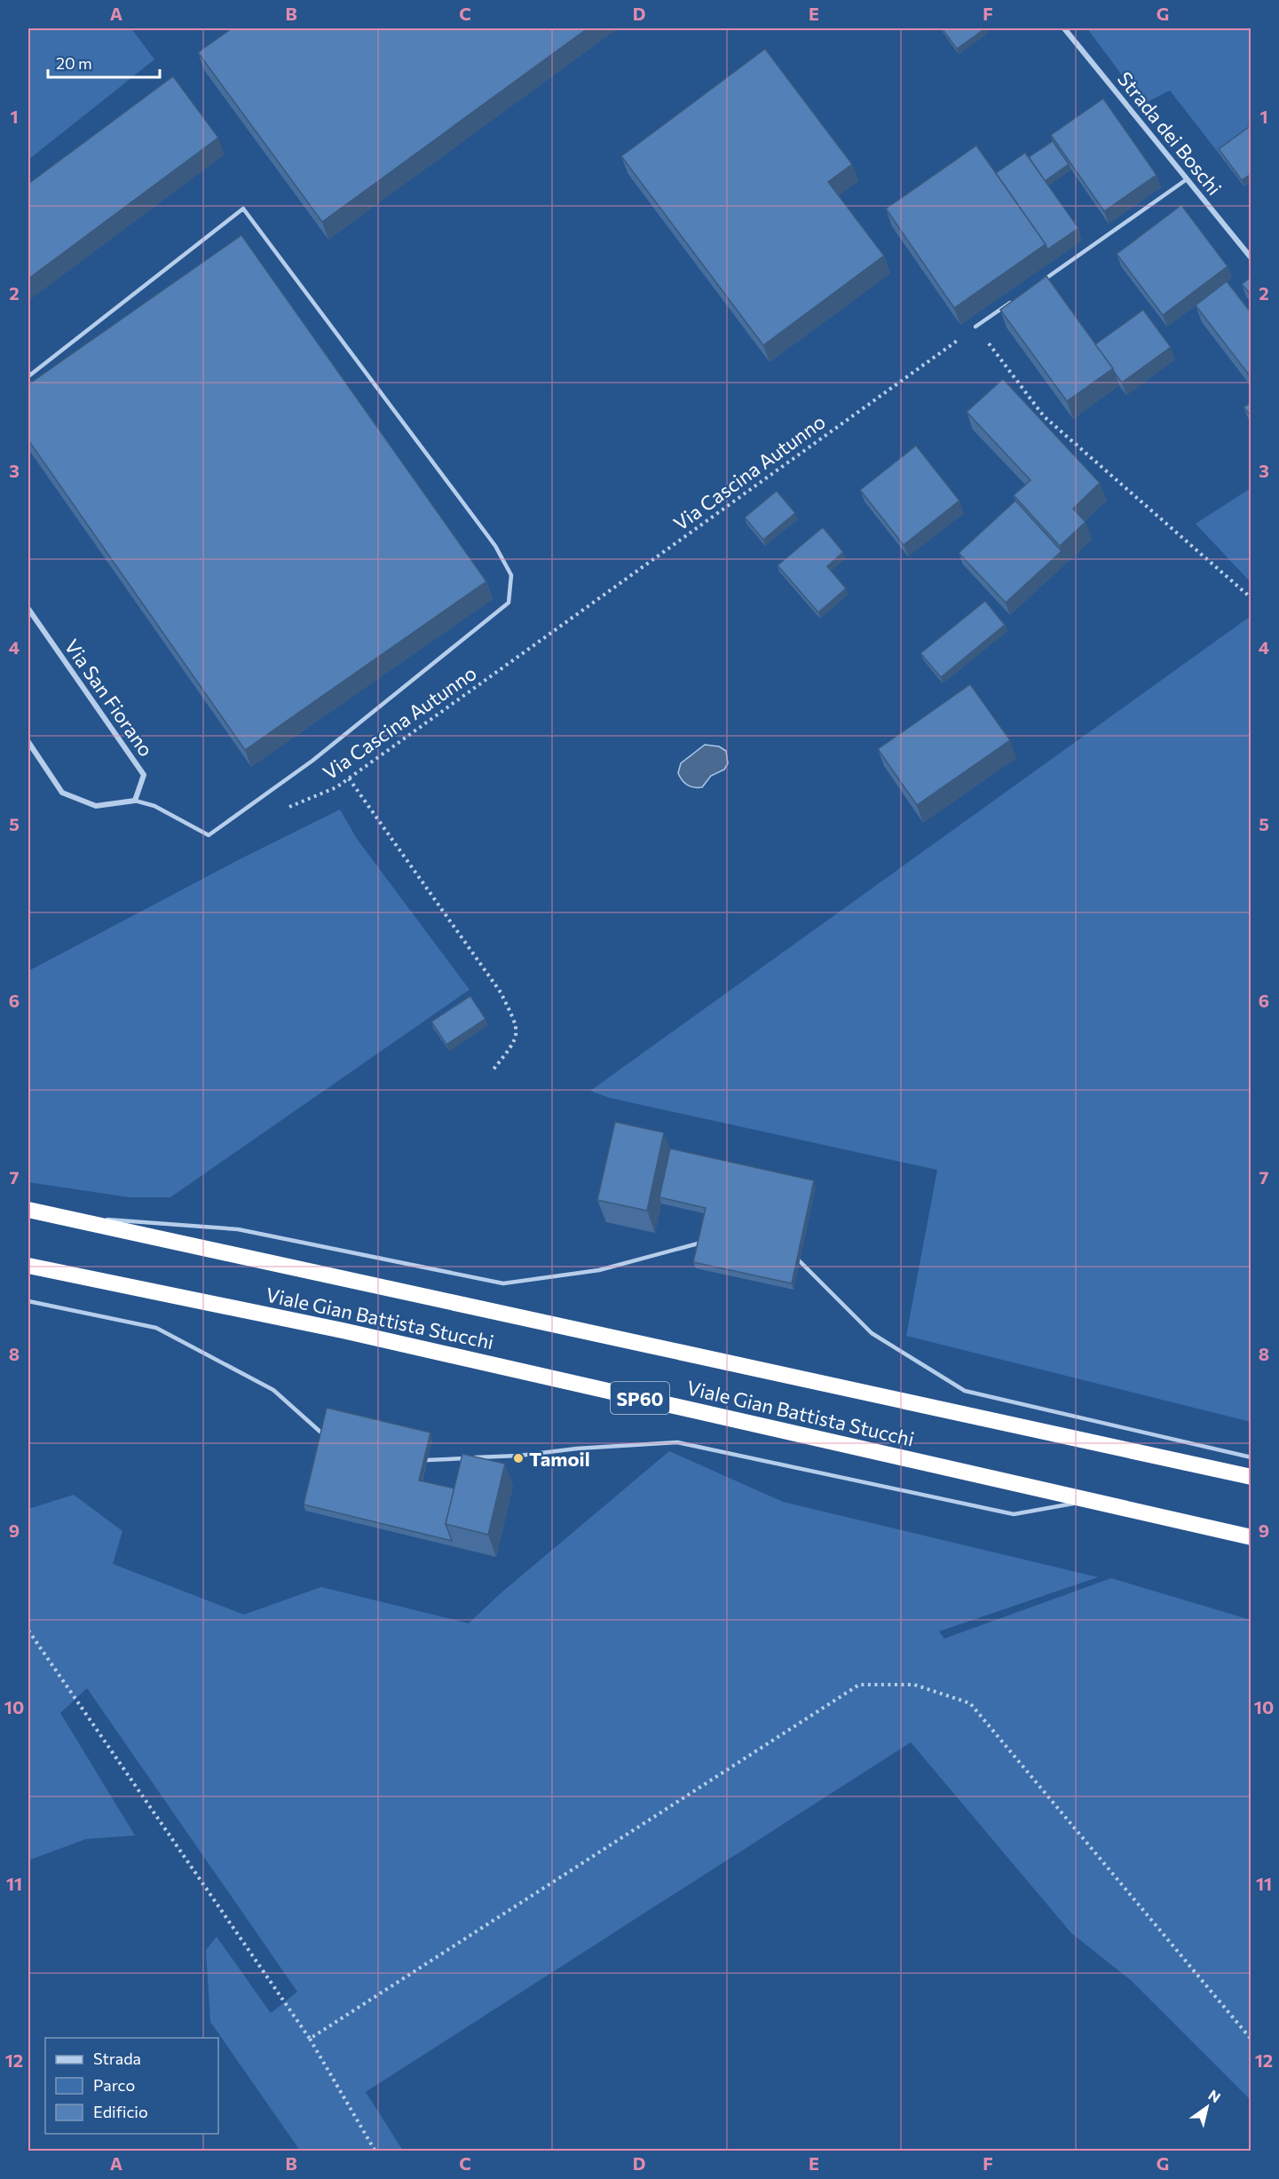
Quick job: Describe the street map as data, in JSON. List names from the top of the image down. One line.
{"streets":{"highway":["Viale Gian Battista Stucchi","SP60"],"street":["Strada dei Boschi","Via San Fiorano"],"path":["Via Cascina Autunno"]},"places":["Tamoil"],"legend":["Strada","Parco","Edificio"],"scale_bar":"20 m","north":"top right","grid":{"columns":["A","B","C","D","E","F","G"],"rows":["1","2","3","4","5","6","7","8","9","10","11","12"]}}
